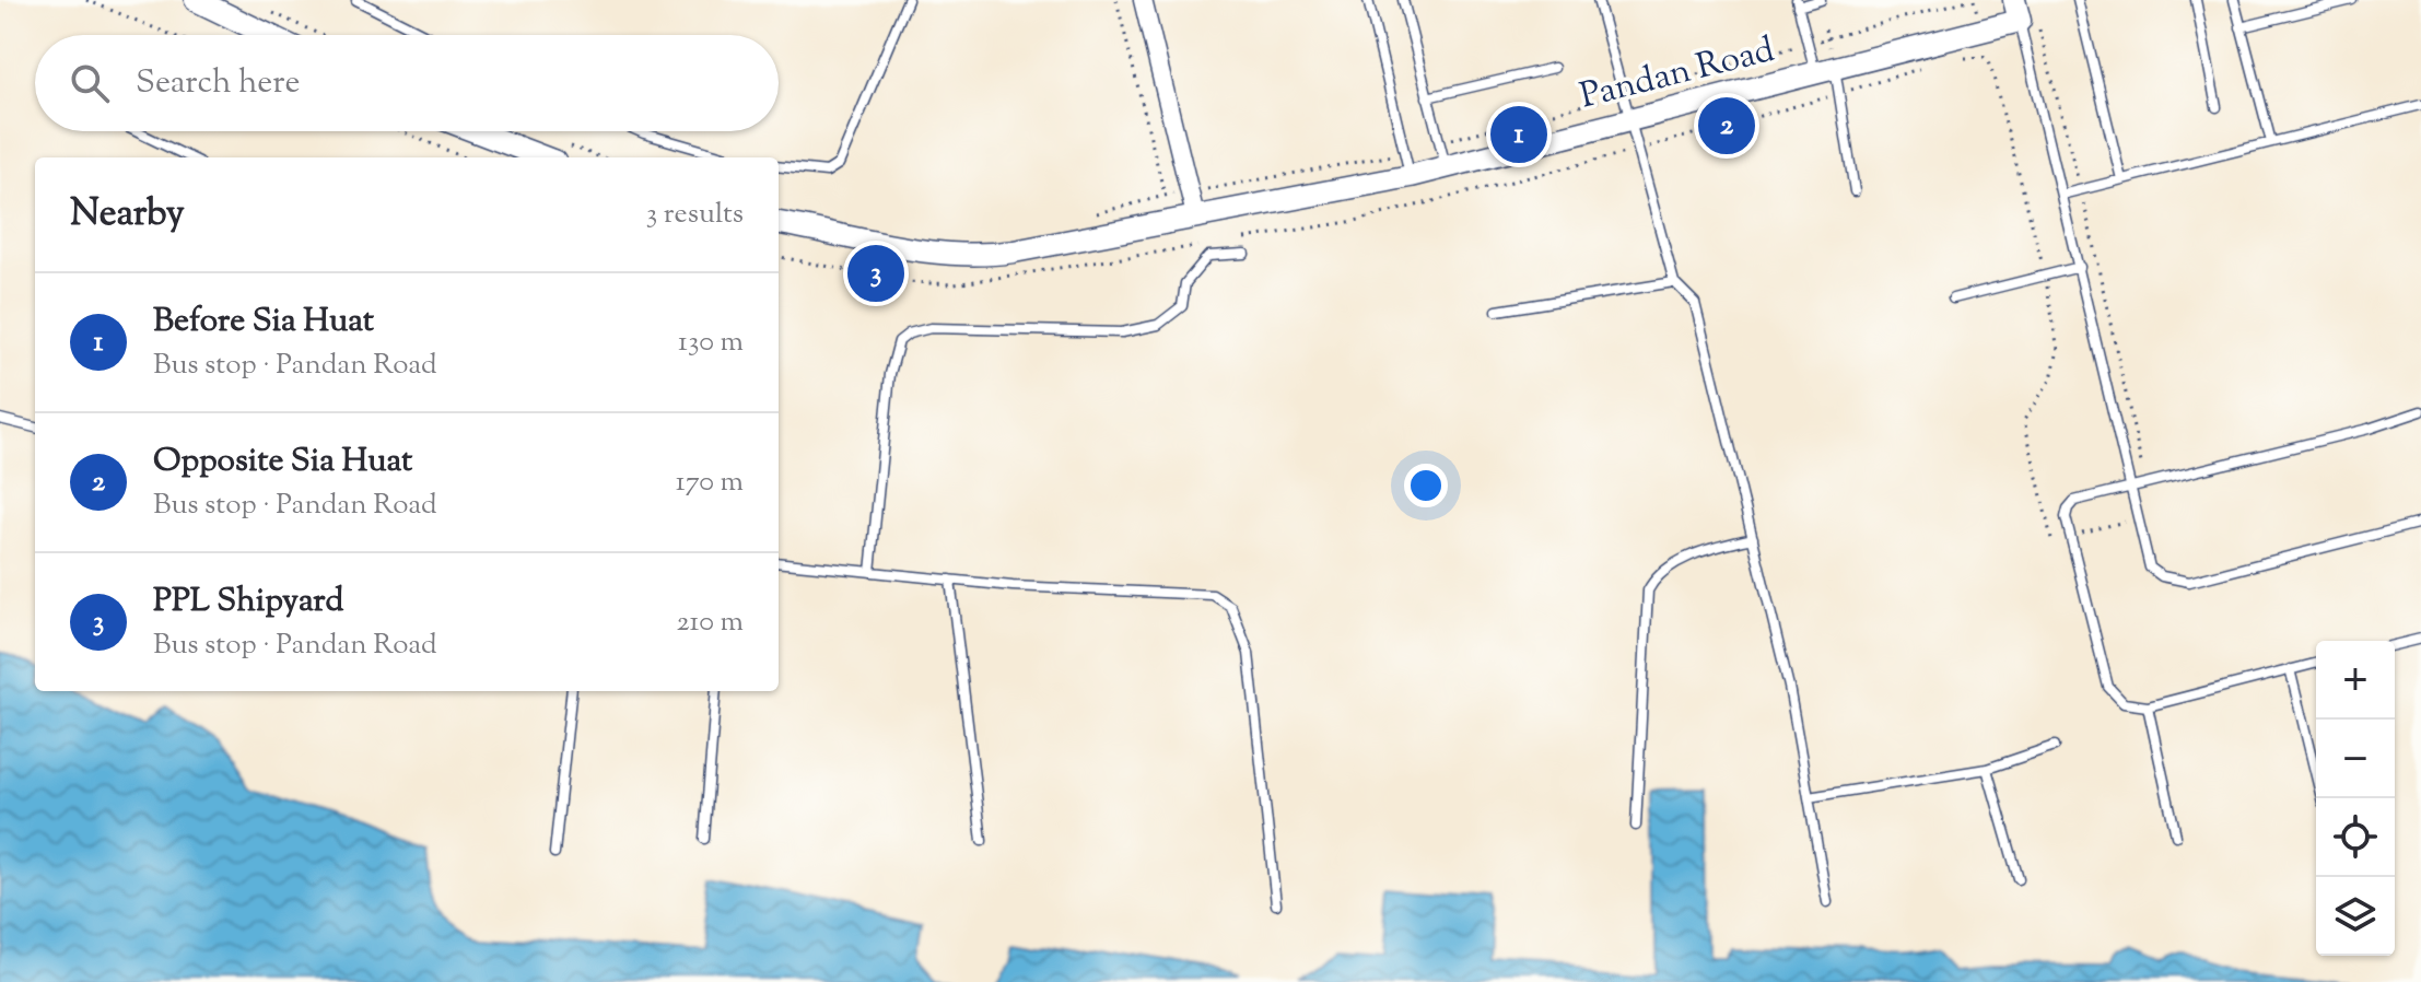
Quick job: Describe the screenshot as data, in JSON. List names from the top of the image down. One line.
{"streets":{"street":["Pandan Road"]},"page":{"search":"Search here","pins":["2","1","3"],"heading":["Nearby","3 results"],"list":[{"mark":"1","name":"Before Sia Huat","note":"Bus stop · Pandan Road","value":"130 m"},{"mark":"2","name":"Opposite Sia Huat","note":"Bus stop · Pandan Road","value":"170 m"},{"mark":"3","name":"PPL Shipyard","note":"Bus stop · Pandan Road","value":"210 m"}],"map_buttons":["+","−"]}}
